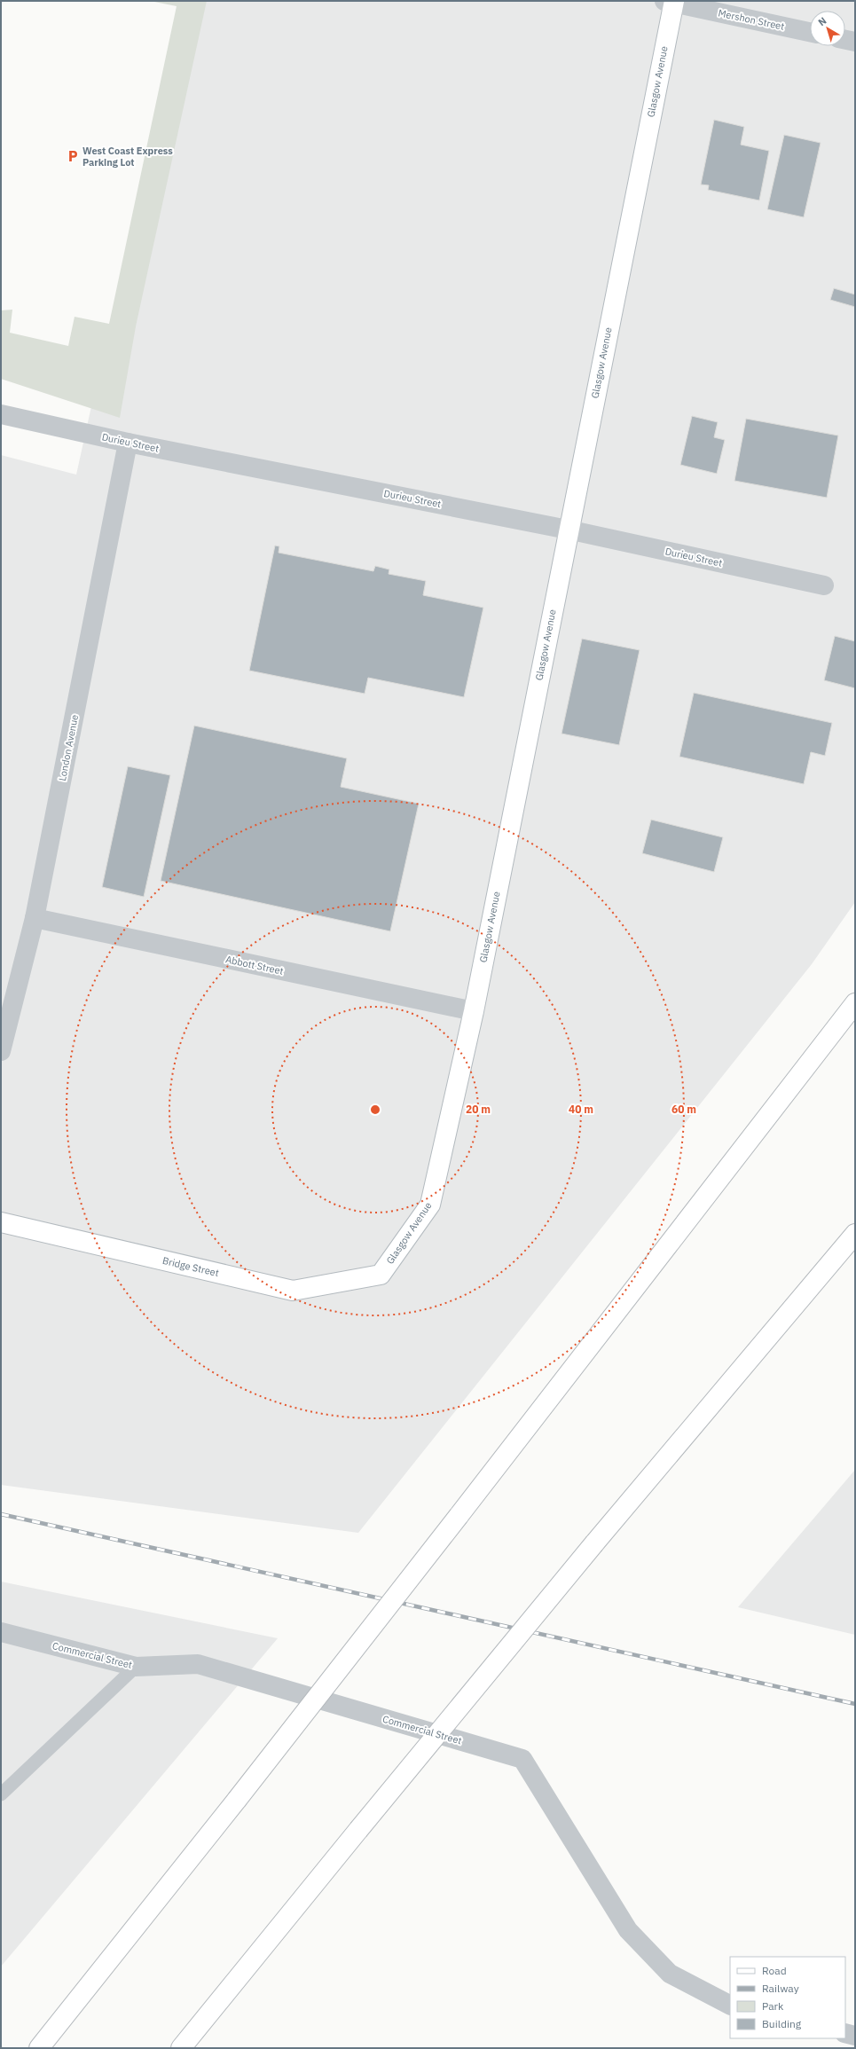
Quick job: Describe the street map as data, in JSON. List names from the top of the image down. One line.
{"streets":{"main road":["Glasgow Avenue","Bridge Street"],"street":["Mershon Street","Durieu Street","London Avenue","Abbott Street","Commercial Street"]},"crossings":[["Mershon Street","Glasgow Avenue"],["Glasgow Avenue","Durieu Street"],["Glasgow Avenue","Abbott Street"],["Glasgow Avenue","Bridge Street"],["Durieu Street","London Avenue"],["London Avenue","Abbott Street"]],"places":{"parking":["West Coast Express Parking Lot"]},"legend":["Road","Railway","Park","Building"],"north":"top left","rings":["20 m","40 m","60 m"]}
